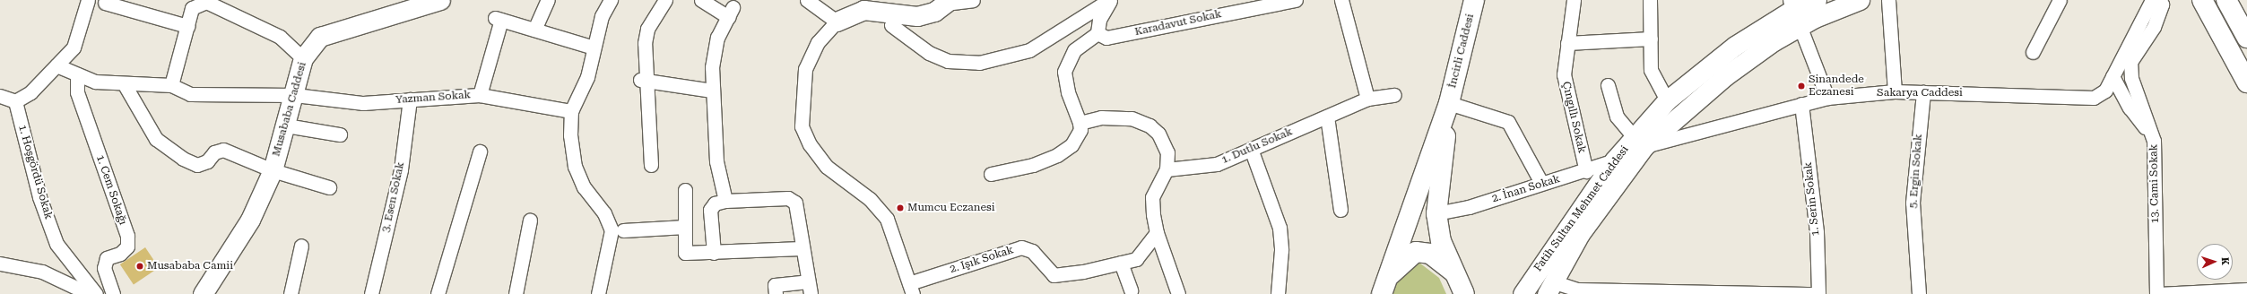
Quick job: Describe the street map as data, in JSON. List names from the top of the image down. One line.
{"streets":{"main road":["İncirli Caddesi","Musababa Caddesi","Fatih Sultan Mehmet Caddesi"],"street":["Karadavut Sokak","Sakarya Caddesi","Yazman Sokak","Çıngıllı Sokak","1. Dutlu Sokak","5. Ergin Sokak","1. Hoşgördü Sokak","13. Cami Sokak","2. İnan Sokak","1. Cem Sokağı","3. Esen Sokak","1. Serin Sokak","2. Işık Sokak"]},"crossings":[["Sakarya Caddesi","5. Ergin Sokak"],["Sakarya Caddesi","1. Serin Sokak"],["Sakarya Caddesi","Fatih Sultan Mehmet Caddesi"],["Yazman Sokak","Musababa Caddesi"],["Yazman Sokak","3. Esen Sokak"],["Çıngıllı Sokak","2. İnan Sokak"],["2. İnan Sokak","Fatih Sultan Mehmet Caddesi"]],"places":["Sinandede Eczanesi","Mumcu Eczanesi","Musababa Camii"],"north":"right"}
